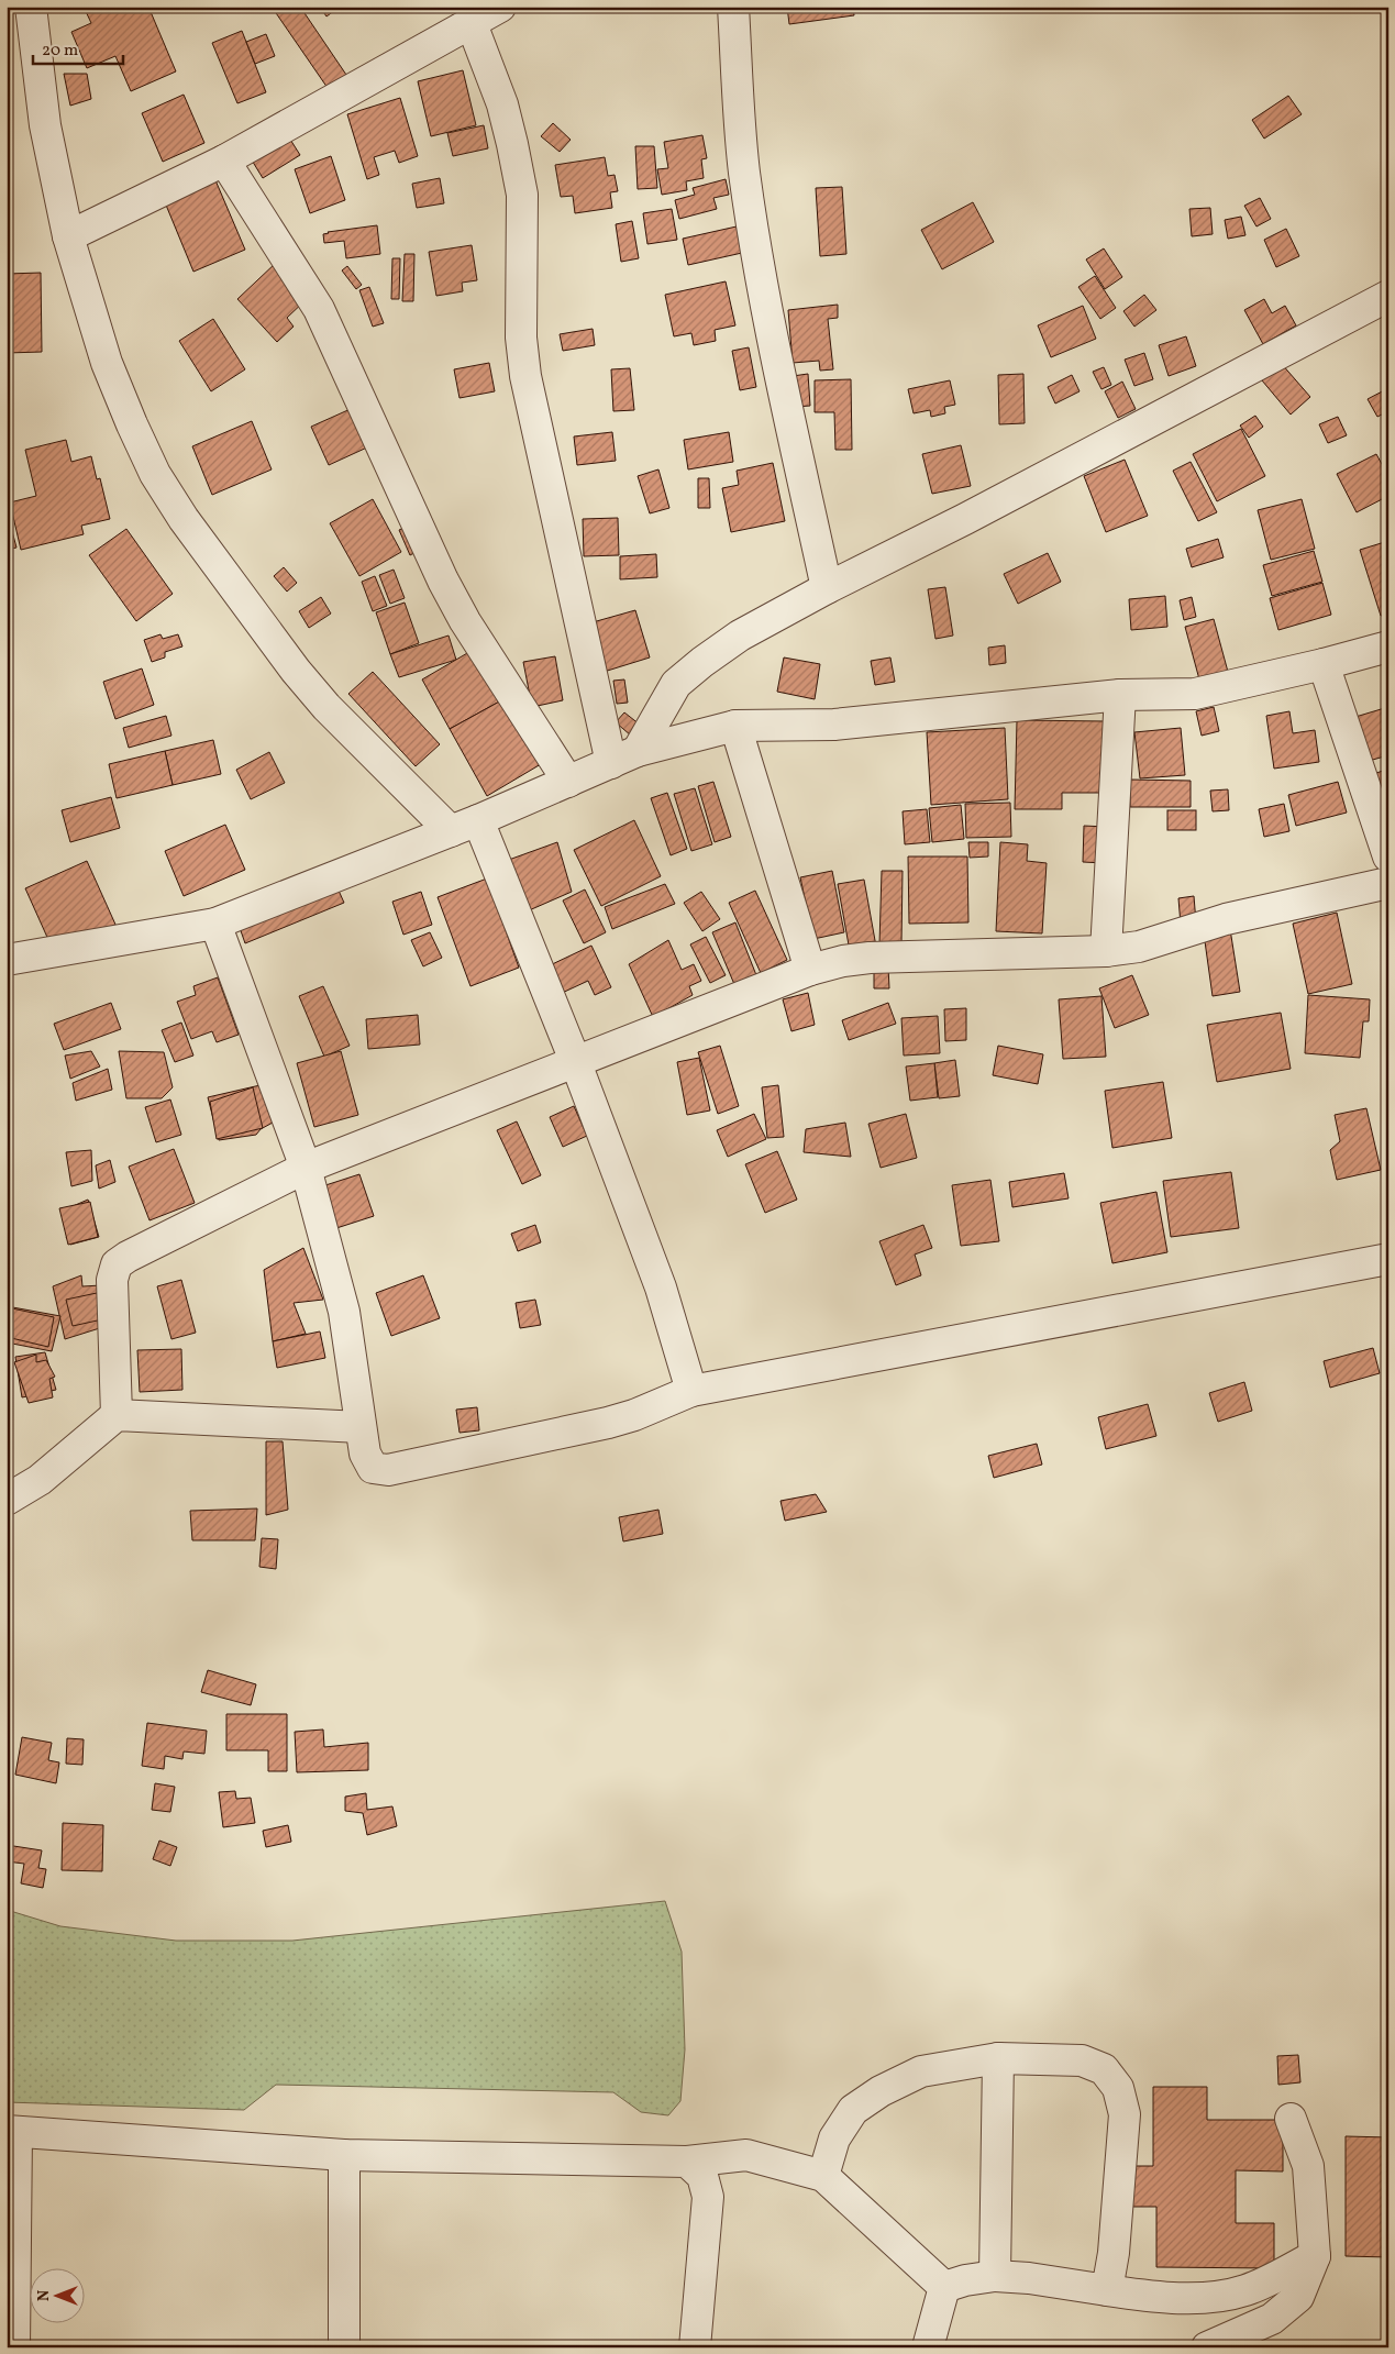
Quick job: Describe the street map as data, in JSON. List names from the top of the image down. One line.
{"scale_bar":"20 m","north":"left"}
